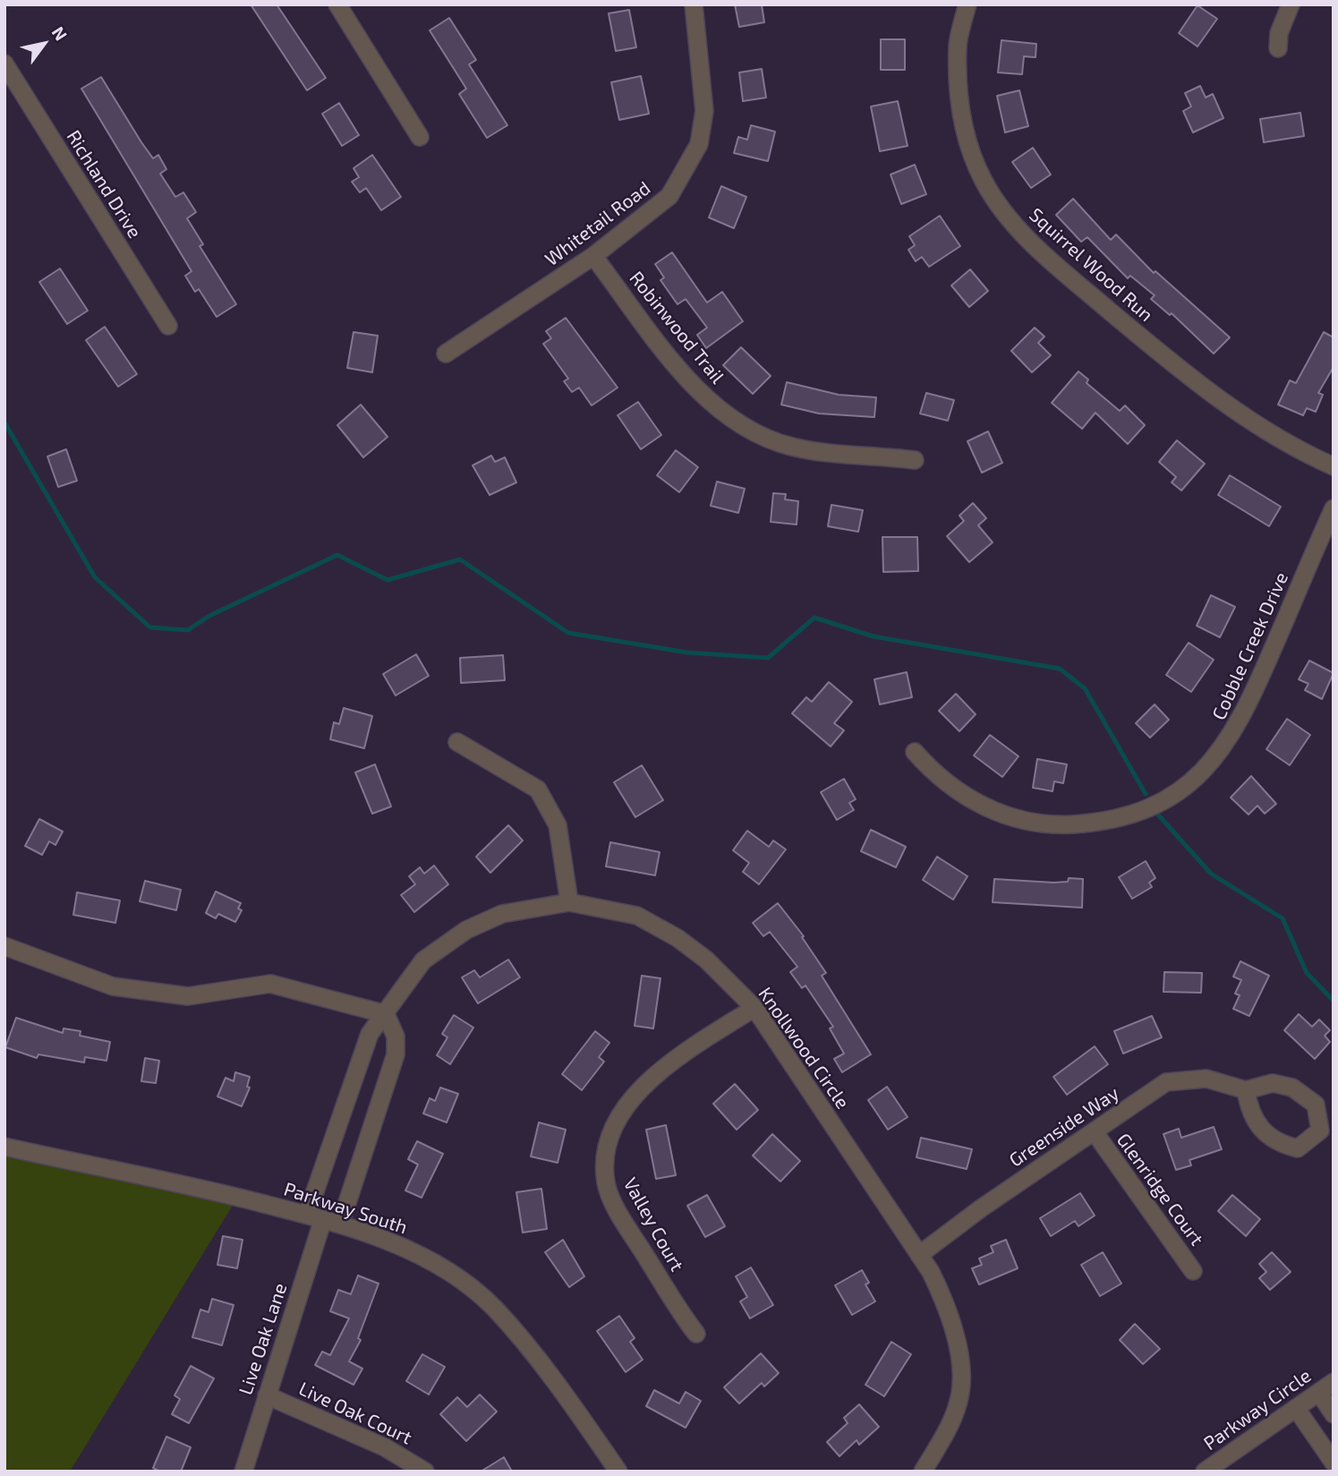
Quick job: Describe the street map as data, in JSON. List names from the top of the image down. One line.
{"streets":{"street":["Richland Drive","Whitetail Road","Squirrel Wood Run","Robinwood Trail","Cobble Creek Drive","Knollwood Circle","Greenside Way","Glenridge Court","Parkway South","Valley Court","Live Oak Lane","Parkway Circle","Live Oak Court"]},"crossings":[["Whitetail Road","Robinwood Trail"],["Knollwood Circle","Greenside Way"],["Knollwood Circle","Parkway South"],["Knollwood Circle","Valley Court"],["Knollwood Circle","Live Oak Lane"],["Greenside Way","Glenridge Court"],["Parkway South","Live Oak Lane"],["Live Oak Lane","Live Oak Court"]],"north":"top right"}
